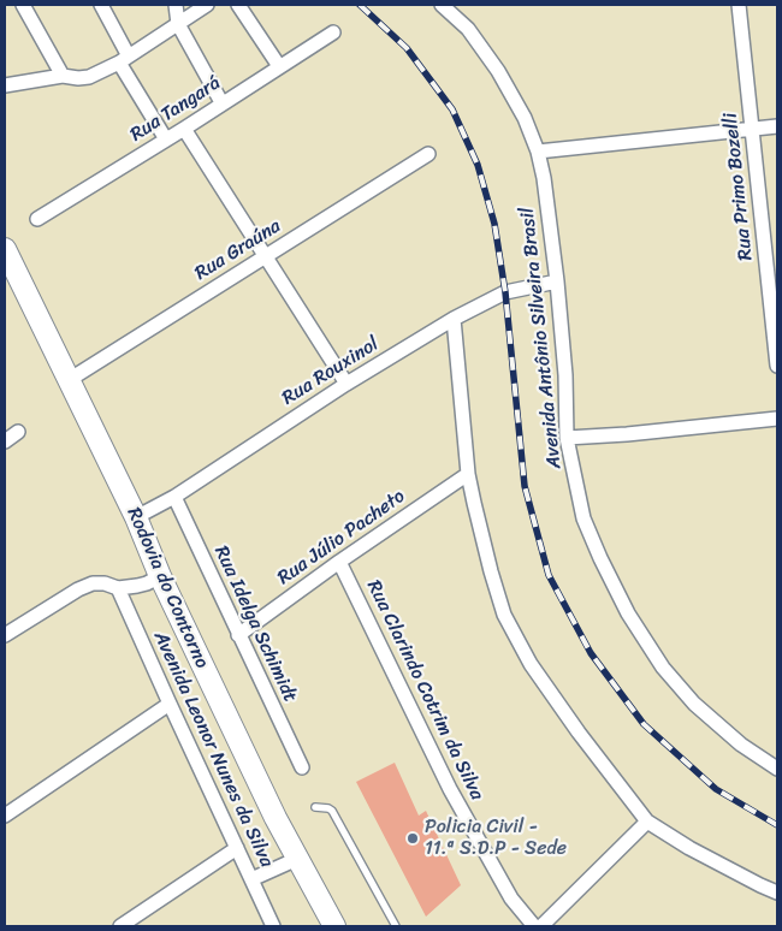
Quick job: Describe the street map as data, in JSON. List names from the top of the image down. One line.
{"streets":{"main road":["Rodovia do Contorno"],"street":["Rua Tangará","Rua Primo Bozelli","Rua Graúna","Avenida Antônio Silveira Brasil","Rua Rouxinol","Rua Júlio Pacheto","Rua Idelga Schimidt","Rua Clarindo Cotrim da Silva","Avenida Leonor Nunes da Silva"]},"crossings":[["Rua Graúna","Rodovia do Contorno"],["Avenida Antônio Silveira Brasil","Rua Rouxinol"],["Rua Rouxinol","Rodovia do Contorno"],["Rua Rouxinol","Rua Idelga Schimidt"],["Rua Júlio Pacheto","Rua Idelga Schimidt"],["Rua Júlio Pacheto","Rua Clarindo Cotrim da Silva"]],"places":["Policia Civil - 11.ª S.D.P - Sede"]}
